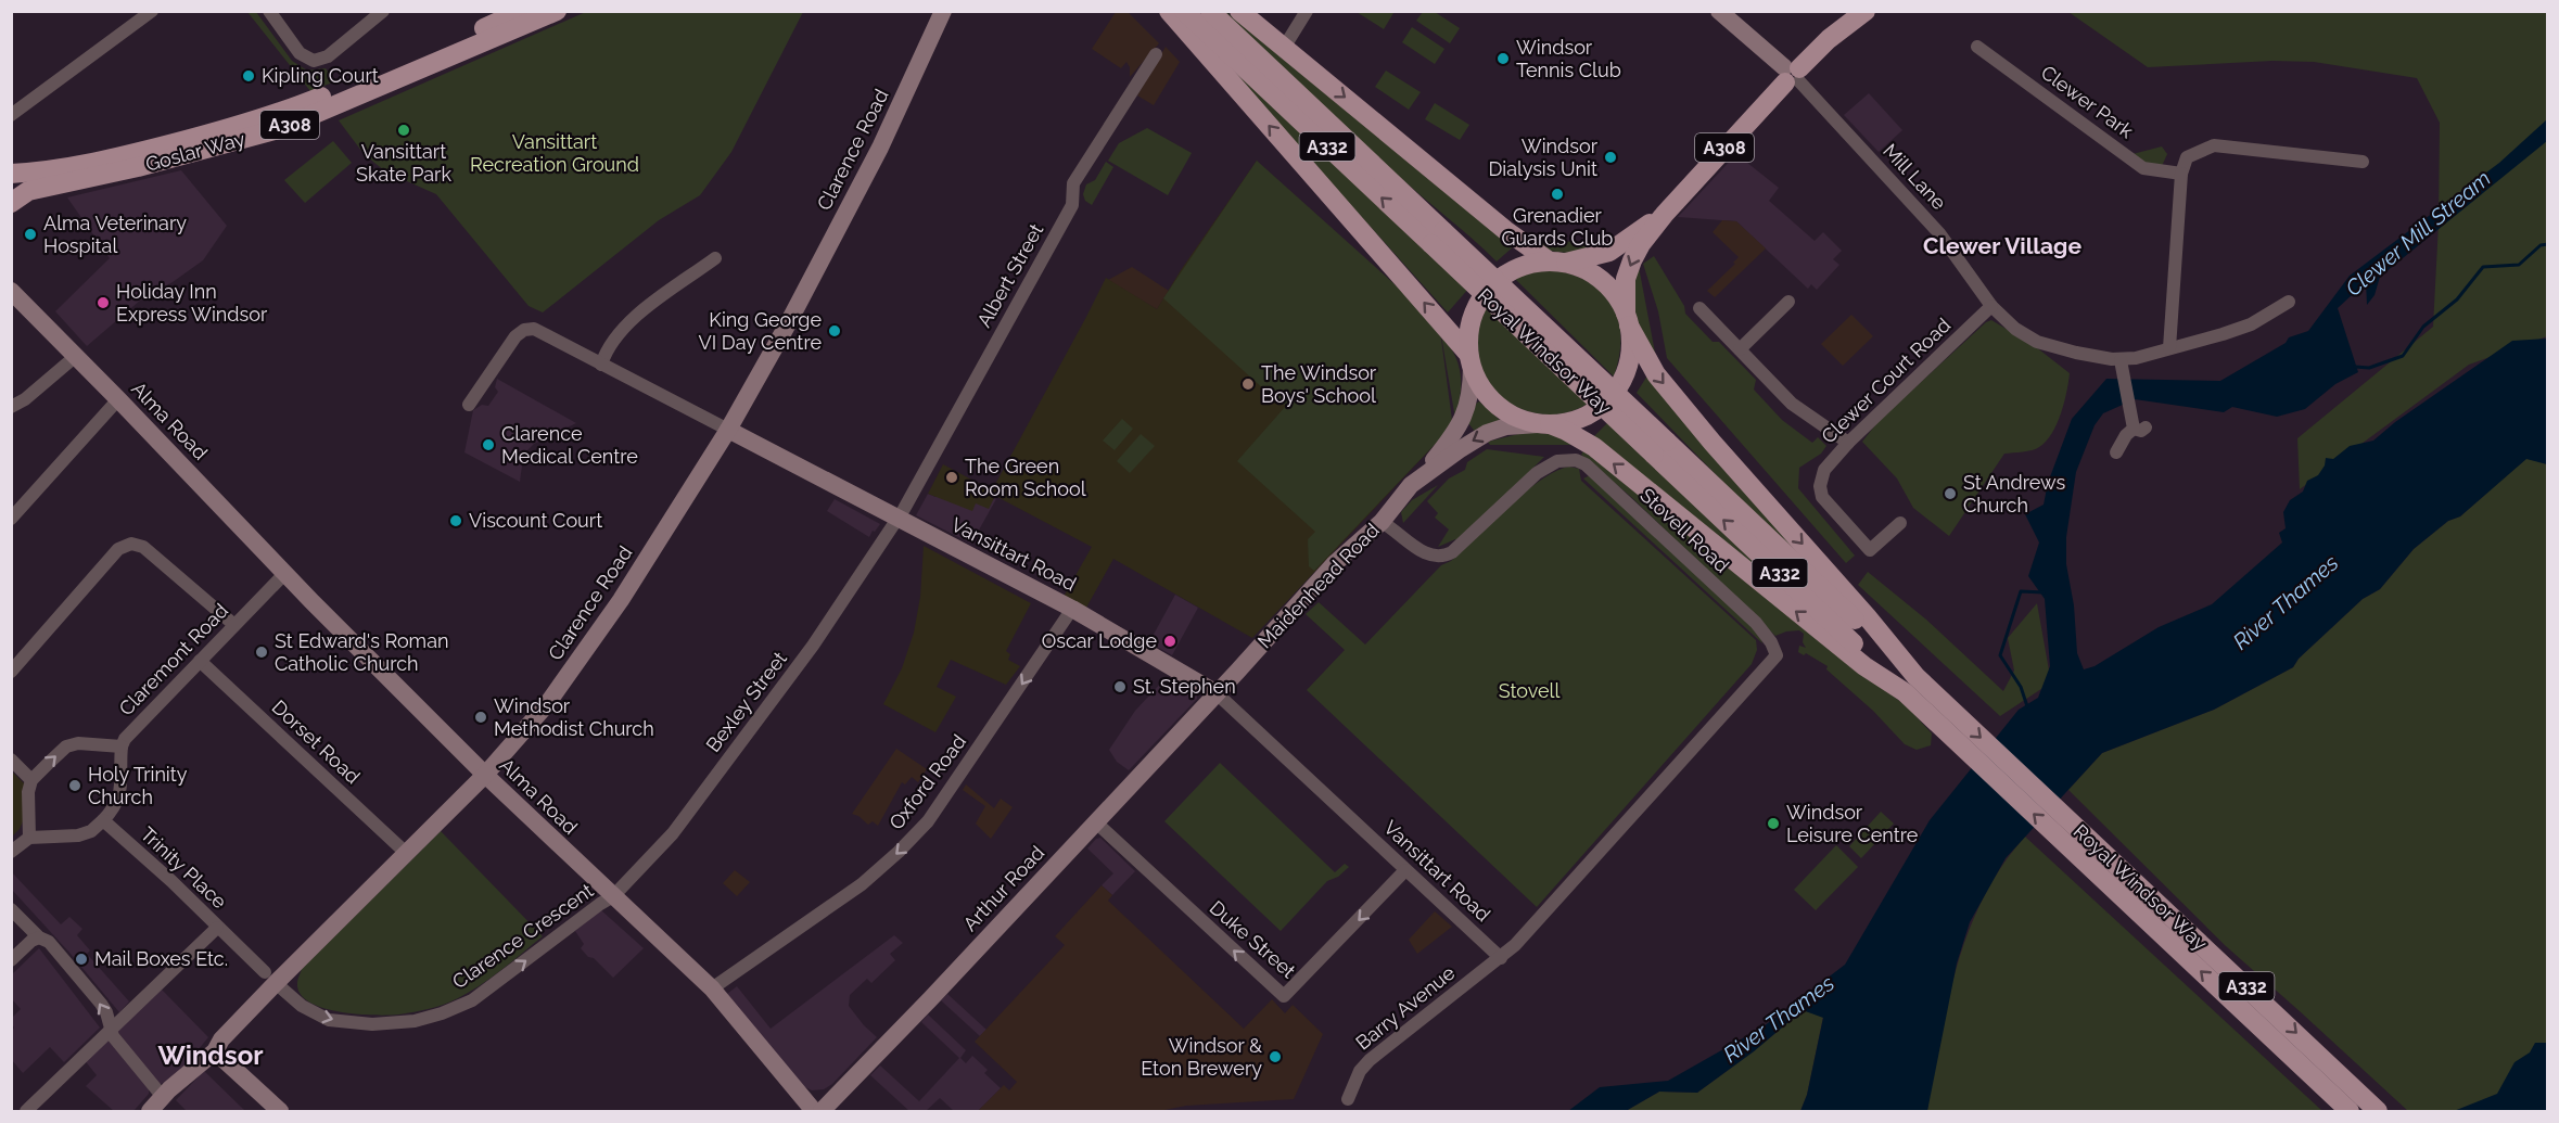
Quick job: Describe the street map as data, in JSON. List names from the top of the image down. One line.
{"streets":{"main road":["A308","A332","Goslar Way","Royal Windsor Way"],"street":["Clewer Park","Clarence Road","Mill Lane","Albert Street","Clewer Court Road","Alma Road","Stovell Road","Vansittart Road","Maidenhead Road","Claremont Road","Bexley Street","Dorset Road","Oxford Road","Trinity Place","Arthur Road","Clarence Crescent","Duke Street","Barry Avenue"]},"crossings":[["A308","Mill Lane"],["A308","Maidenhead Road"],["Clarence Road","Alma Road"],["Clarence Road","Vansittart Road"],["Clarence Road","Dorset Road"],["Clarence Road","Trinity Place"],["Clarence Road","Clarence Crescent"],["Mill Lane","Clewer Court Road"],["Albert Street","Vansittart Road"],["Albert Street","Bexley Street"],["Alma Road","Claremont Road"],["Alma Road","Bexley Street"],["Alma Road","Oxford Road"],["Alma Road","Clarence Crescent"],["Stovell Road","Vansittart Road"],["Stovell Road","Maidenhead Road"],["Stovell Road","Barry Avenue"],["Vansittart Road","Maidenhead Road"],["Vansittart Road","Bexley Street"],["Vansittart Road","Oxford Road"],["Vansittart Road","Arthur Road"],["Vansittart Road","Duke Street"],["Vansittart Road","Barry Avenue"],["Maidenhead Road","Arthur Road"],["Claremont Road","Dorset Road"],["Claremont Road","Trinity Place"],["Bexley Street","Clarence Crescent"],["Trinity Place","Clarence Crescent"],["Arthur Road","Duke Street"]],"one_way":["Oxford Road","Clarence Crescent"],"districts":["Clewer Village","Windsor"],"water":["Clewer Mill Stream","River Thames"],"parks":["Vansittart Recreation Ground","Stovell"],"places":["Windsor Tennis Club","Kipling Court","Vansittart Skate Park","Windsor Dialysis Unit","Grenadier Guards Club","Alma Veterinary Hospital","Holiday Inn Express Windsor","King George VI Day Centre","The Windsor Boys' School","Clarence Medical Centre","The Green Room School","St Andrews Church","Viscount Court","Oscar Lodge","St Edward's Roman Catholic Church","St. Stephen","Windsor Methodist Church","Holy Trinity Church","Windsor Leisure Centre","Mail Boxes Etc.","Windsor & Eton Brewery"]}
